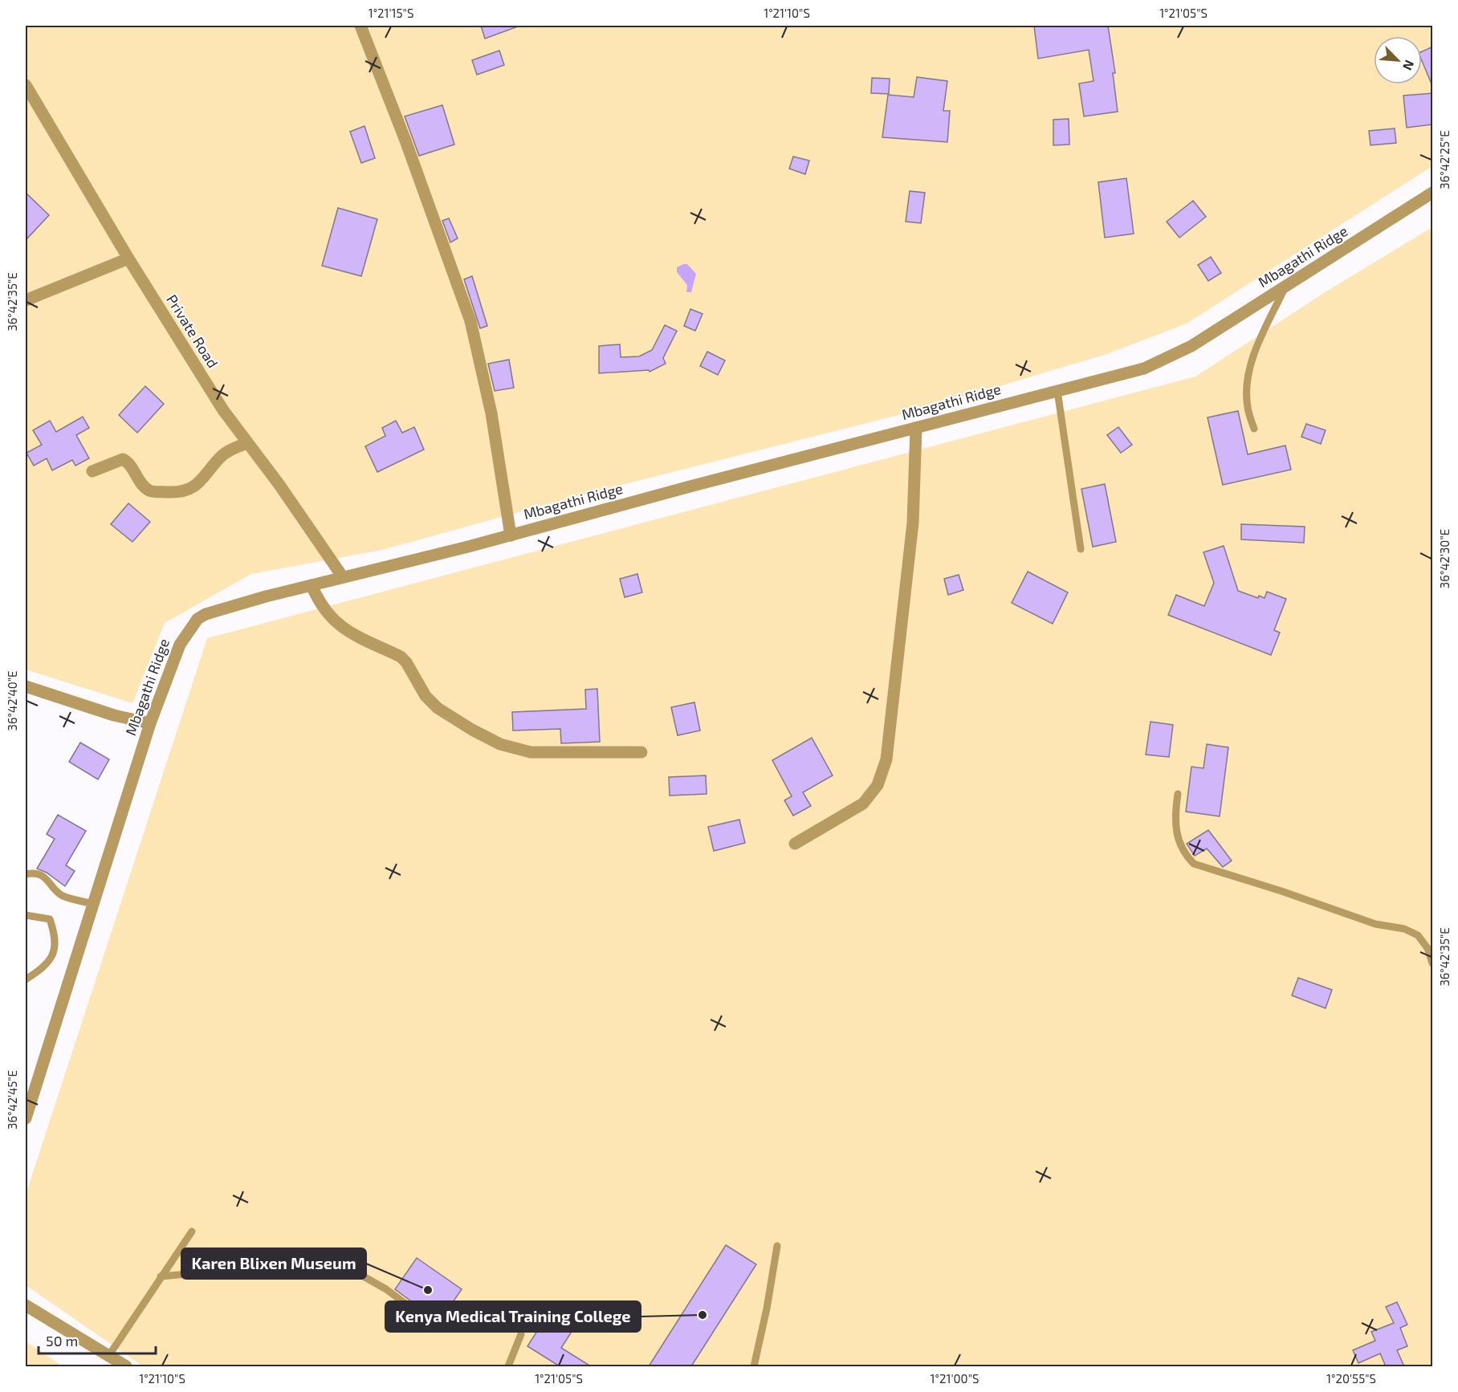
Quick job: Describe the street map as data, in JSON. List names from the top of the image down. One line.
{"streets":{"street":["Mbagathi Ridge","Private Road"]},"crossings":[["Mbagathi Ridge","Private Road"]],"places":["Karen Blixen Museum","Kenya Medical Training College"],"scale_bar":"50 m","north":"bottom right","coordinates":["1°21'15\"S","1°21'10\"S","1°21'05\"S","36°42'25\"E","36°42'35\"E","36°42'30\"E","36°42'40\"E","36°42'45\"E","1°21'00\"S","1°20'55\"S"]}
